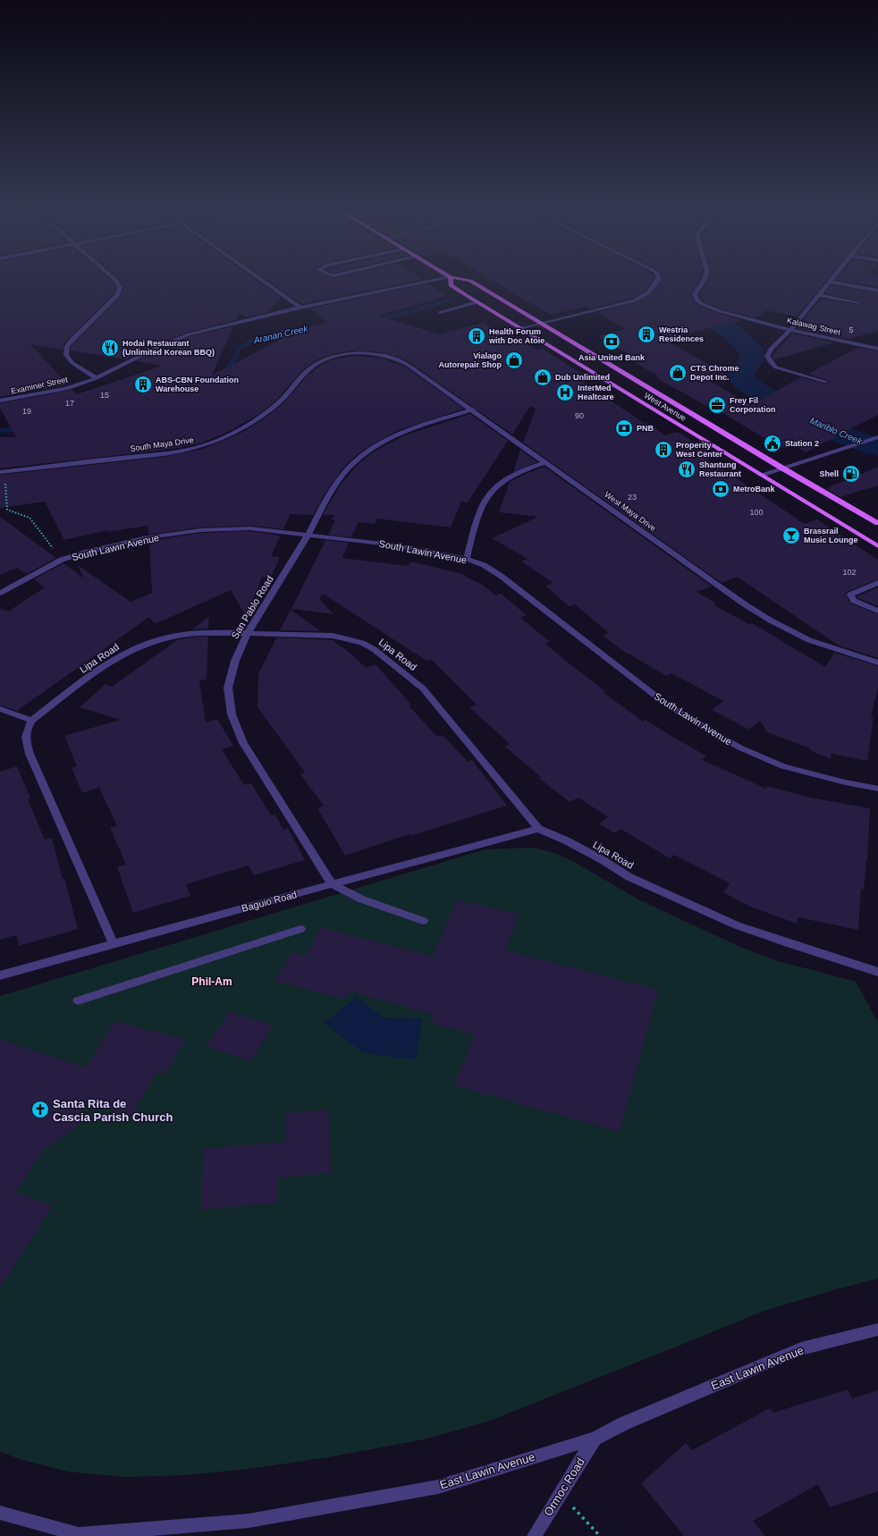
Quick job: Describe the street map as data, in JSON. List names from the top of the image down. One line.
{"streets":{"main road":["West Avenue"],"street":["Kalawag Street","Examiner Street","South Maya Drive","West Maya Drive","South Lawin Avenue","San Pablo Road","Lipa Road","Baguio Road","East Lawin Avenue","Ormoc Road"]},"crossings":[["Examiner Street","West Avenue"],["South Maya Drive","West Maya Drive"],["West Maya Drive","San Pablo Road"],["South Lawin Avenue","San Pablo Road"],["San Pablo Road","Lipa Road"],["San Pablo Road","Baguio Road"],["Lipa Road","Baguio Road"],["East Lawin Avenue","Ormoc Road"]],"districts":["Phil-Am"],"water":["Aranan Creek","Mariblo Creek"],"places":{"building":["Westria Residences","Health Forum with Doc Atoie","ABS-CBN Foundation Warehouse","Properity West Center"],"bank":["Asia United Bank","PNB","MetroBank"],"restaurant":["Hodai Restaurant (Unlimited Korean BBQ)","Shantung Restaurant"],"shop":["Vialago Autorepair Shop","CTS Chrome Depot Inc.","Dub Unlimited"],"hospital":["InterMed Healtcare"],"office":["Frey Fil Corporation"],"public building":["Station 2"],"fuel station":["Shell"],"bar":["Brassrail Music Lounge"],"church":["Santa Rita de Cascia Parish Church"]},"house_numbers":["5","15","17","19","90","23","100","102"]}
